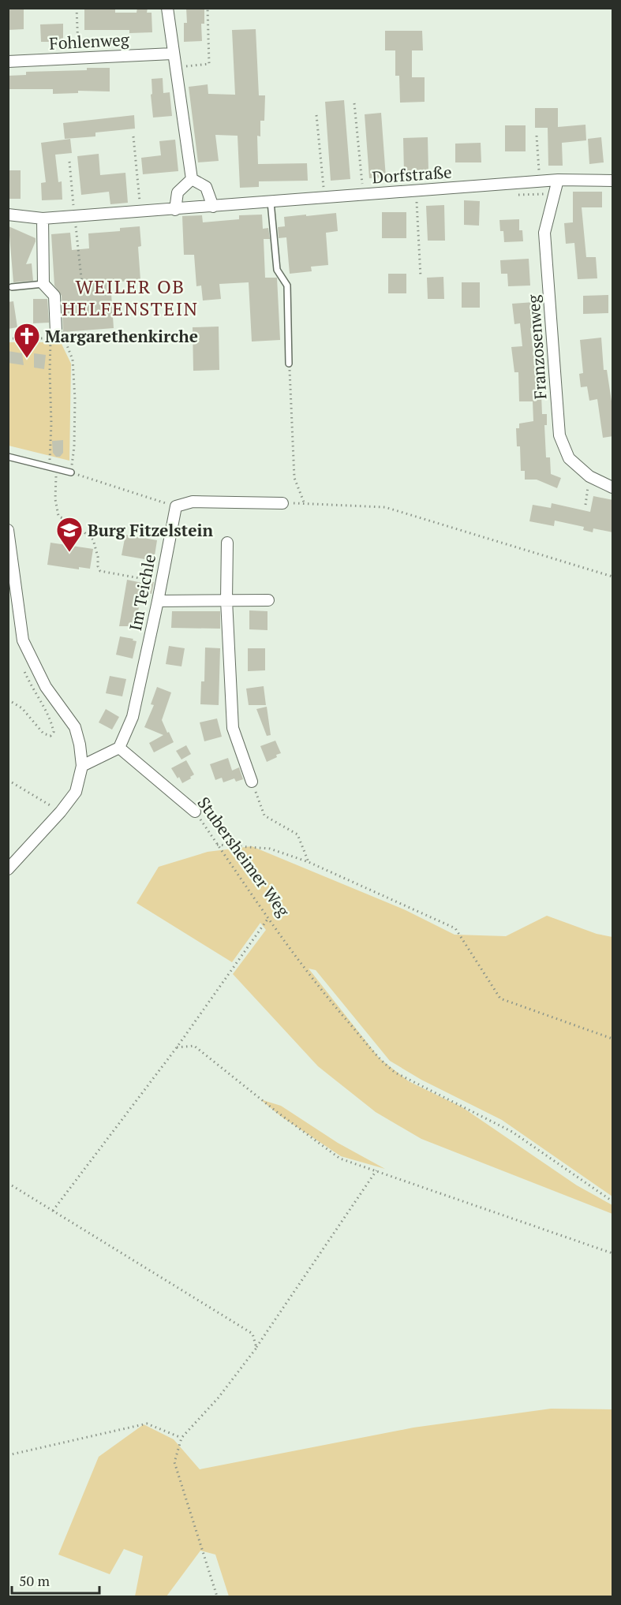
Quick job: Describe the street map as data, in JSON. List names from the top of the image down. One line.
{"streets":{"street":["Fohlenweg","Dorfstraße","Franzosenweg","Im Teichle","Stubersheimer Weg"]},"crossings":[["Dorfstraße","Franzosenweg"],["Im Teichle","Stubersheimer Weg"]],"districts":["WEILER OB HELFENSTEIN"],"places":{"church":["Margarethenkirche"],"school or university":["Burg Fitzelstein"]},"scale_bar":"50 m"}
